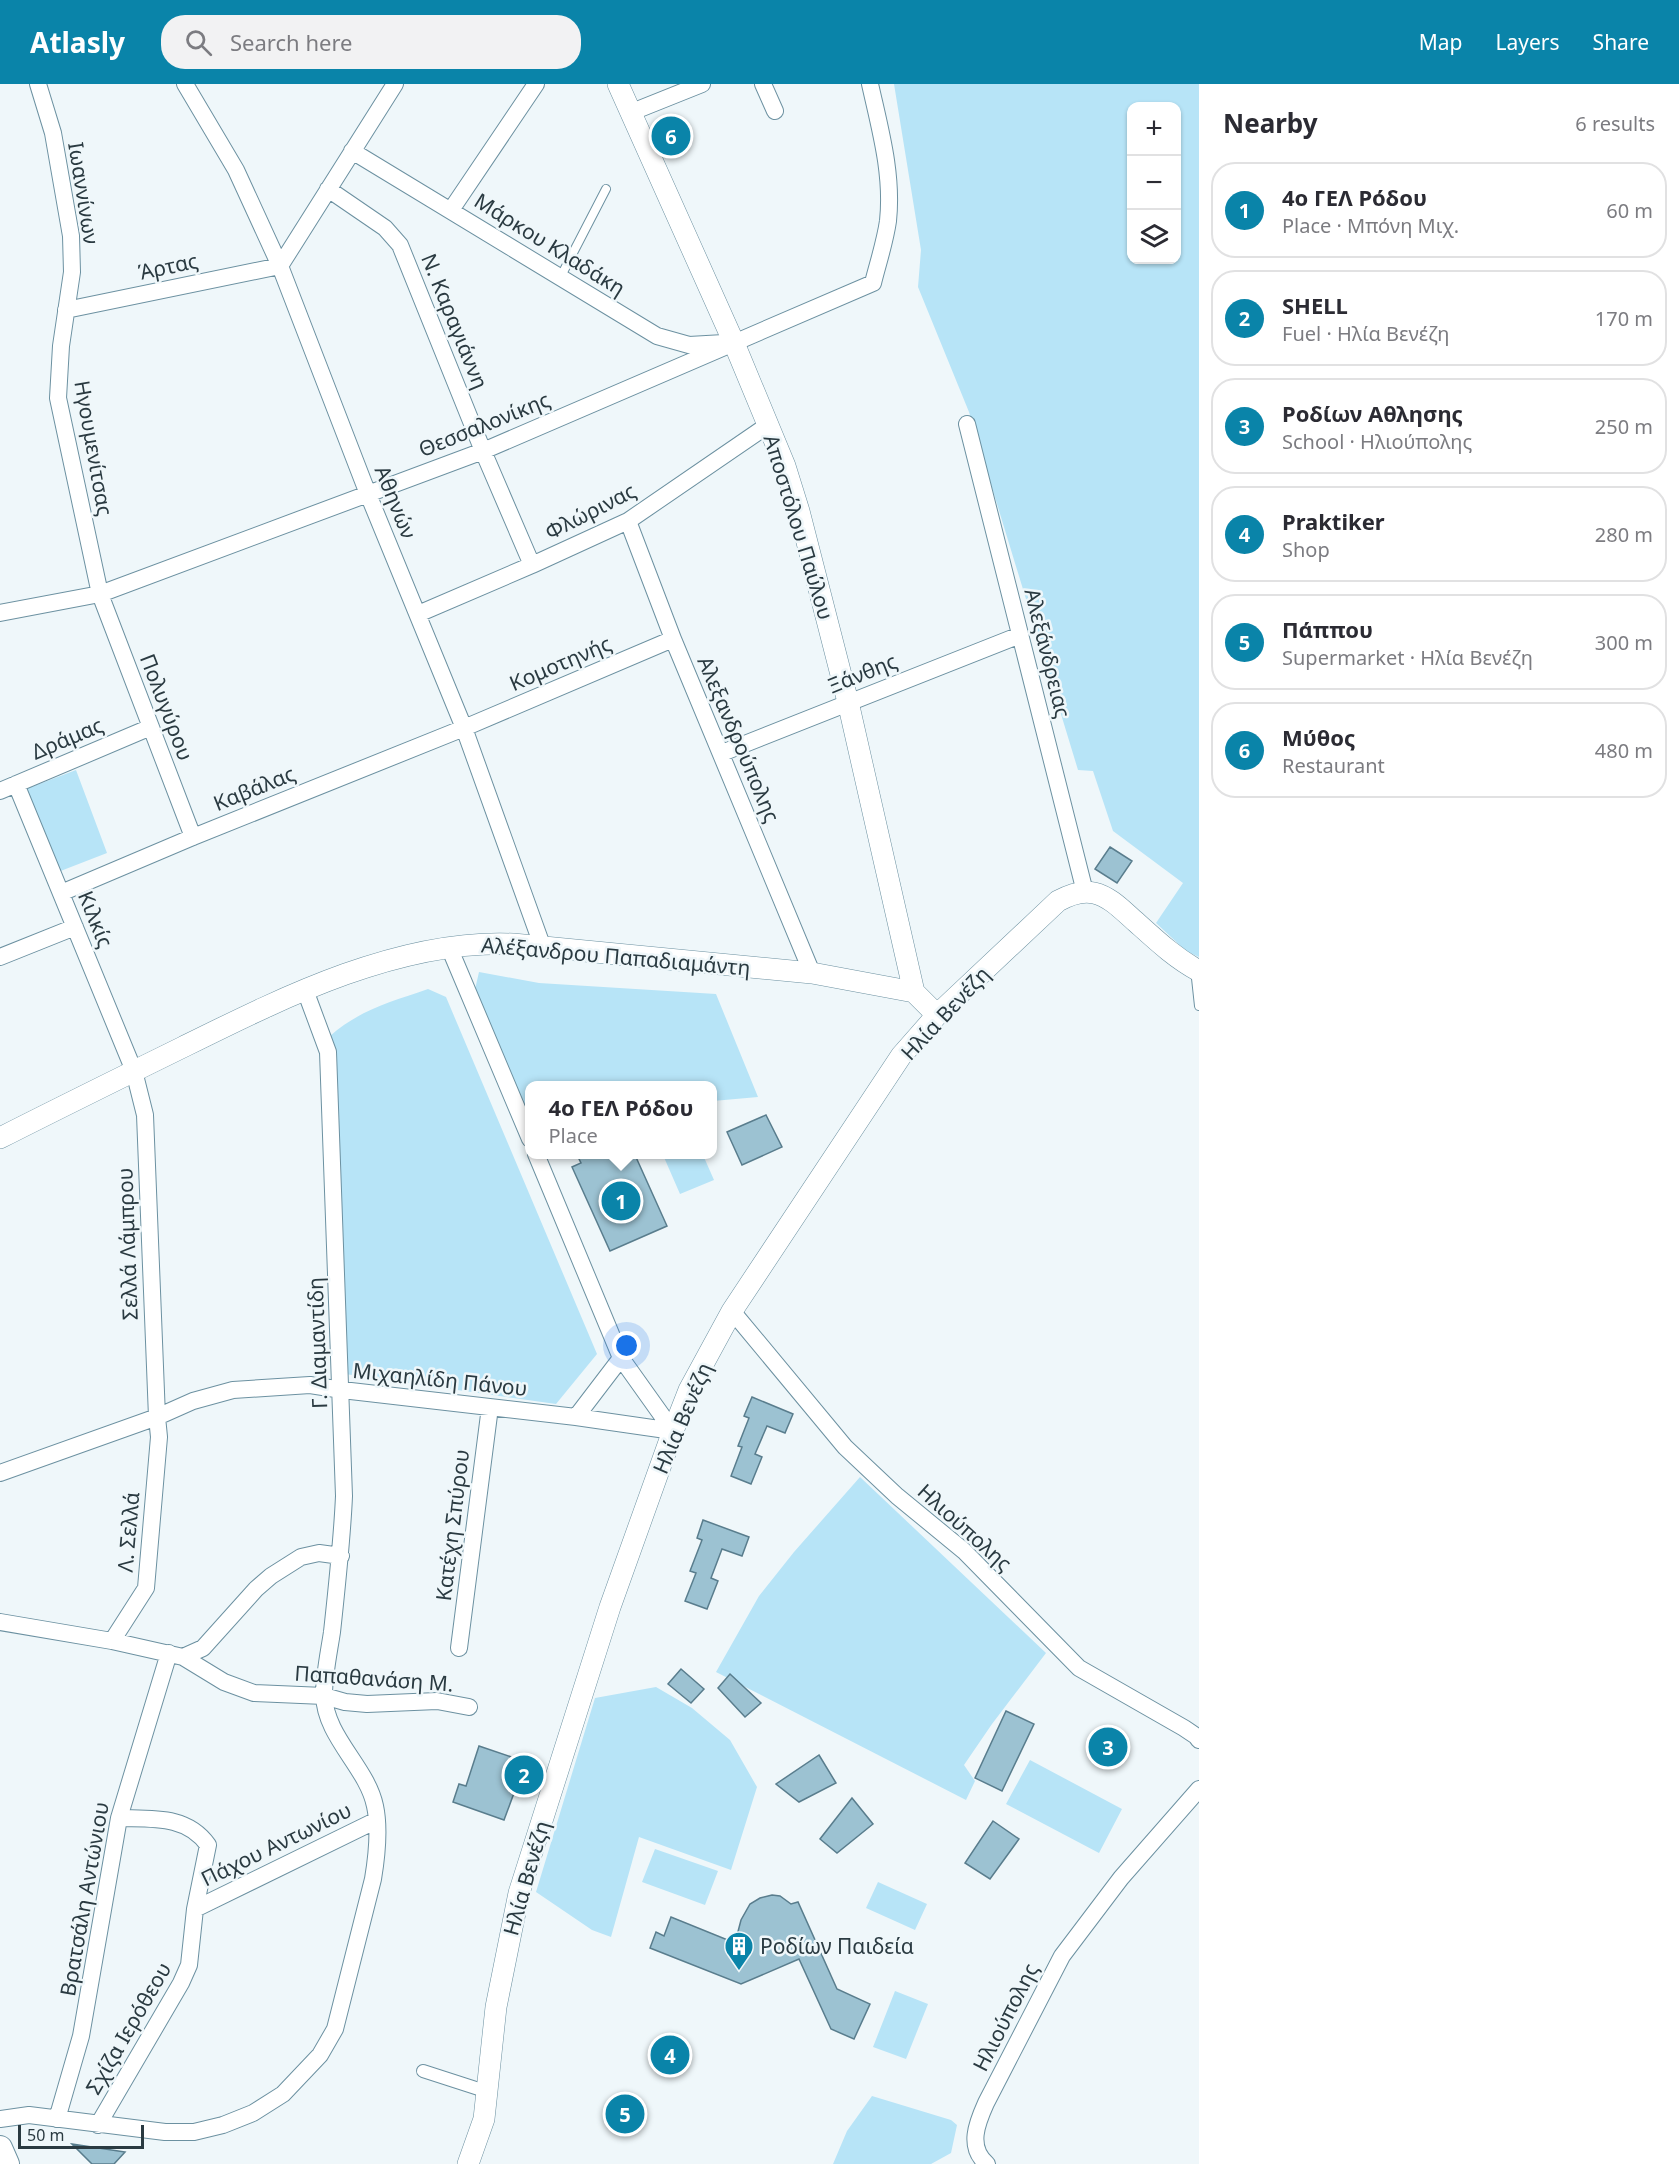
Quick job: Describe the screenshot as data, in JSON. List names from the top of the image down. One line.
{"streets":{"street":["Ιωαννίνων","Μάρκου Κλαδάκη","Άρτας","Ν. Καραγιάννη","Θεσσαλονίκης","Ηγουμενίτσας","Αθηνών","Φλώρινας","Αποστόλου Παύλου","Αλεξάνδρειας","Κομοτηνής","Ξάνθης","Πολυγύρου","Δράμας","Αλεξανδρούπολης","Καβάλας","Κιλκίς","Αλέξανδρου Παπαδιαμάντη","Ηλία Βενέζη","Σελλά Λάμπρου","Γ. Διαμαντίδη","Μιχαηλίδη Πάνου","Κατέχη Σπύρου","Ηλιούπολης","Λ. Σελλά","Παπαθανάση Μ.","Πάχου Αντωνίου","Βρατσάλη Αντώνιου","Σχίζα Ιερόθεου"]},"crossings":[["Ιωαννίνων","Άρτας"],["Ιωαννίνων","Ηγουμενίτσας"],["Μάρκου Κλαδάκη","Θεσσαλονίκης"],["Μάρκου Κλαδάκη","Αποστόλου Παύλου"],["Άρτας","Ηγουμενίτσας"],["Άρτας","Αθηνών"],["Ν. Καραγιάννη","Θεσσαλονίκης"],["Ν. Καραγιάννη","Φλώρινας"],["Θεσσαλονίκης","Ηγουμενίτσας"],["Θεσσαλονίκης","Αθηνών"],["Θεσσαλονίκης","Αποστόλου Παύλου"],["Θεσσαλονίκης","Πολυγύρου"],["Ηγουμενίτσας","Πολυγύρου"],["Αθηνών","Φλώρινας"],["Αθηνών","Κομοτηνής"],["Αθηνών","Καβάλας"],["Αθηνών","Αλέξανδρου Παπαδιαμάντη"],["Φλώρινας","Αποστόλου Παύλου"],["Φλώρινας","Αλεξανδρούπολης"],["Αποστόλου Παύλου","Ξάνθης"],["Αποστόλου Παύλου","Αλέξανδρου Παπαδιαμάντη"],["Αλεξάνδρειας","Ξάνθης"],["Αλεξάνδρειας","Ηλία Βενέζη"],["Κομοτηνής","Αλεξανδρούπολης"],["Κομοτηνής","Καβάλας"],["Ξάνθης","Αλεξανδρούπολης"],["Πολυγύρου","Δράμας"],["Πολυγύρου","Καβάλας"],["Δράμας","Κιλκίς"],["Αλεξανδρούπολης","Αλέξανδρου Παπαδιαμάντη"],["Καβάλας","Κιλκίς"],["Κιλκίς","Αλέξανδρου Παπαδιαμάντη"],["Κιλκίς","Σελλά Λάμπρου"],["Αλέξανδρου Παπαδιαμάντη","Σελλά Λάμπρου"],["Αλέξανδρου Παπαδιαμάντη","Γ. Διαμαντίδη"],["Ηλία Βενέζη","Μιχαηλίδη Πάνου"],["Ηλία Βενέζη","Ηλιούπολης"],["Σελλά Λάμπρου","Μιχαηλίδη Πάνου"],["Σελλά Λάμπρου","Λ. Σελλά"],["Γ. Διαμαντίδη","Μιχαηλίδη Πάνου"],["Γ. Διαμαντίδη","Παπαθανάση Μ."],["Μιχαηλίδη Πάνου","Κατέχη Σπύρου"],["Μιχαηλίδη Πάνου","Λ. Σελλά"],["Λ. Σελλά","Παπαθανάση Μ."],["Παπαθανάση Μ.","Βρατσάλη Αντώνιου"],["Πάχου Αντωνίου","Σχίζα Ιερόθεου"],["Βρατσάλη Αντώνιου","Σχίζα Ιερόθεου"]],"places":{"building":["Ροδίων Παιδεία"]},"scale_bar":"50 m","page":{"header":"Atlasly","search":"Search here","nav":["Map","Layers","Share"],"heading":["Nearby","6 results"],"map_buttons":["+","−"],"pins":["6","1","3","2","4","5"],"list":[{"mark":"1","name":"4ο ΓΕΛ Ρόδου","note":"Place · Μπόνη Μιχ.","value":"60 m"},{"mark":"2","name":"SHELL","note":"Fuel · Ηλία Βενέζη","value":"170 m"},{"mark":"3","name":"Ροδίων Αθλησης","note":"School · Ηλιούπολης","value":"250 m"},{"mark":"4","name":"Praktiker","note":"Shop","value":"280 m"},{"mark":"5","name":"Πάππου","note":"Supermarket · Ηλία Βενέζη","value":"300 m"},{"mark":"6","name":"Μύθος","note":"Restaurant","value":"480 m"}],"popup":["4ο ΓΕΛ Ρόδου","Place"],"scale":"50 m"}}
